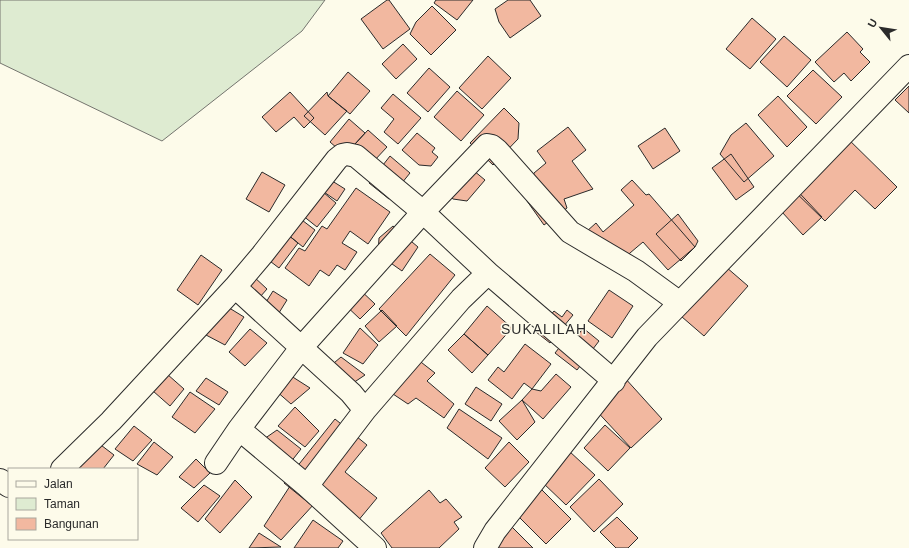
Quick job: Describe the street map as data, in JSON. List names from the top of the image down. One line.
{"districts":["SUKALILAH"],"legend":["Jalan","Taman","Bangunan"],"north":"top left"}
